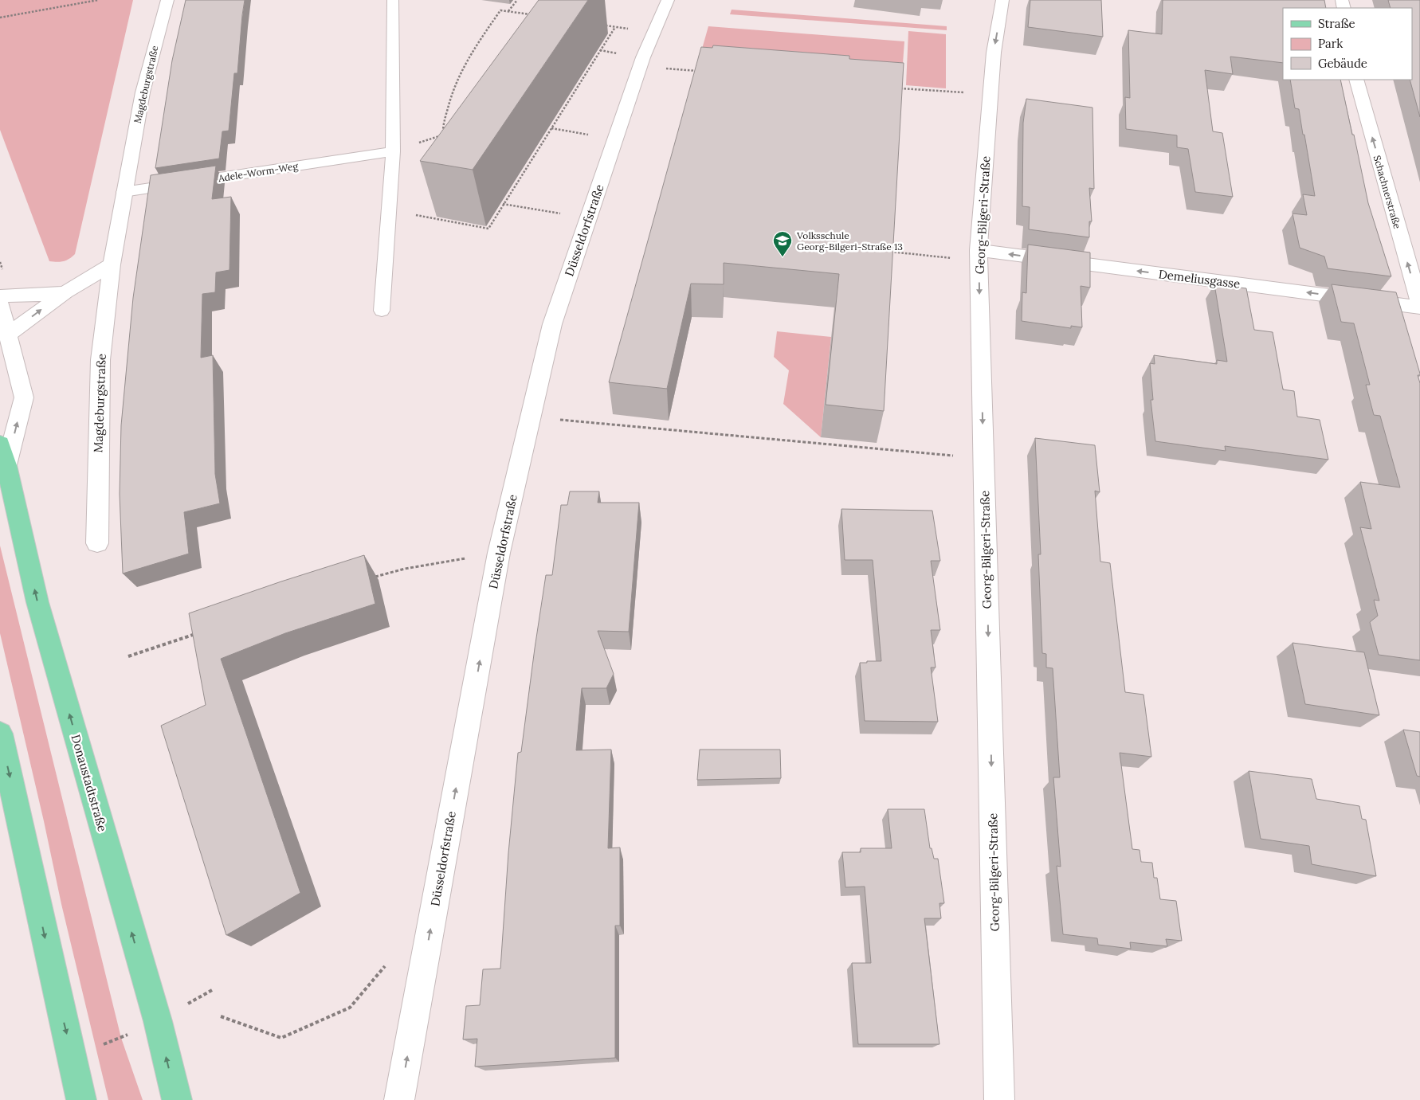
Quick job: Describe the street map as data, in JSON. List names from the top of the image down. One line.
{"streets":{"main road":["Donaustadtstraße"],"street":["Magdeburgstraße","Schachnerstraße","Georg-Bilgeri-Straße","Düsseldorfstraße","Demeliusgasse"],"lane":["Adele-Worm-Weg"]},"crossings":[["Magdeburgstraße","Adele-Worm-Weg"],["Schachnerstraße","Demeliusgasse"],["Georg-Bilgeri-Straße","Demeliusgasse"]],"one_way":["Schachnerstraße","Georg-Bilgeri-Straße","Düsseldorfstraße","Demeliusgasse","Donaustadtstraße"],"places":{"school or university":["Volksschule Georg-Bilgeri-Straße 13"]},"legend":["Straße","Park","Gebäude"]}
